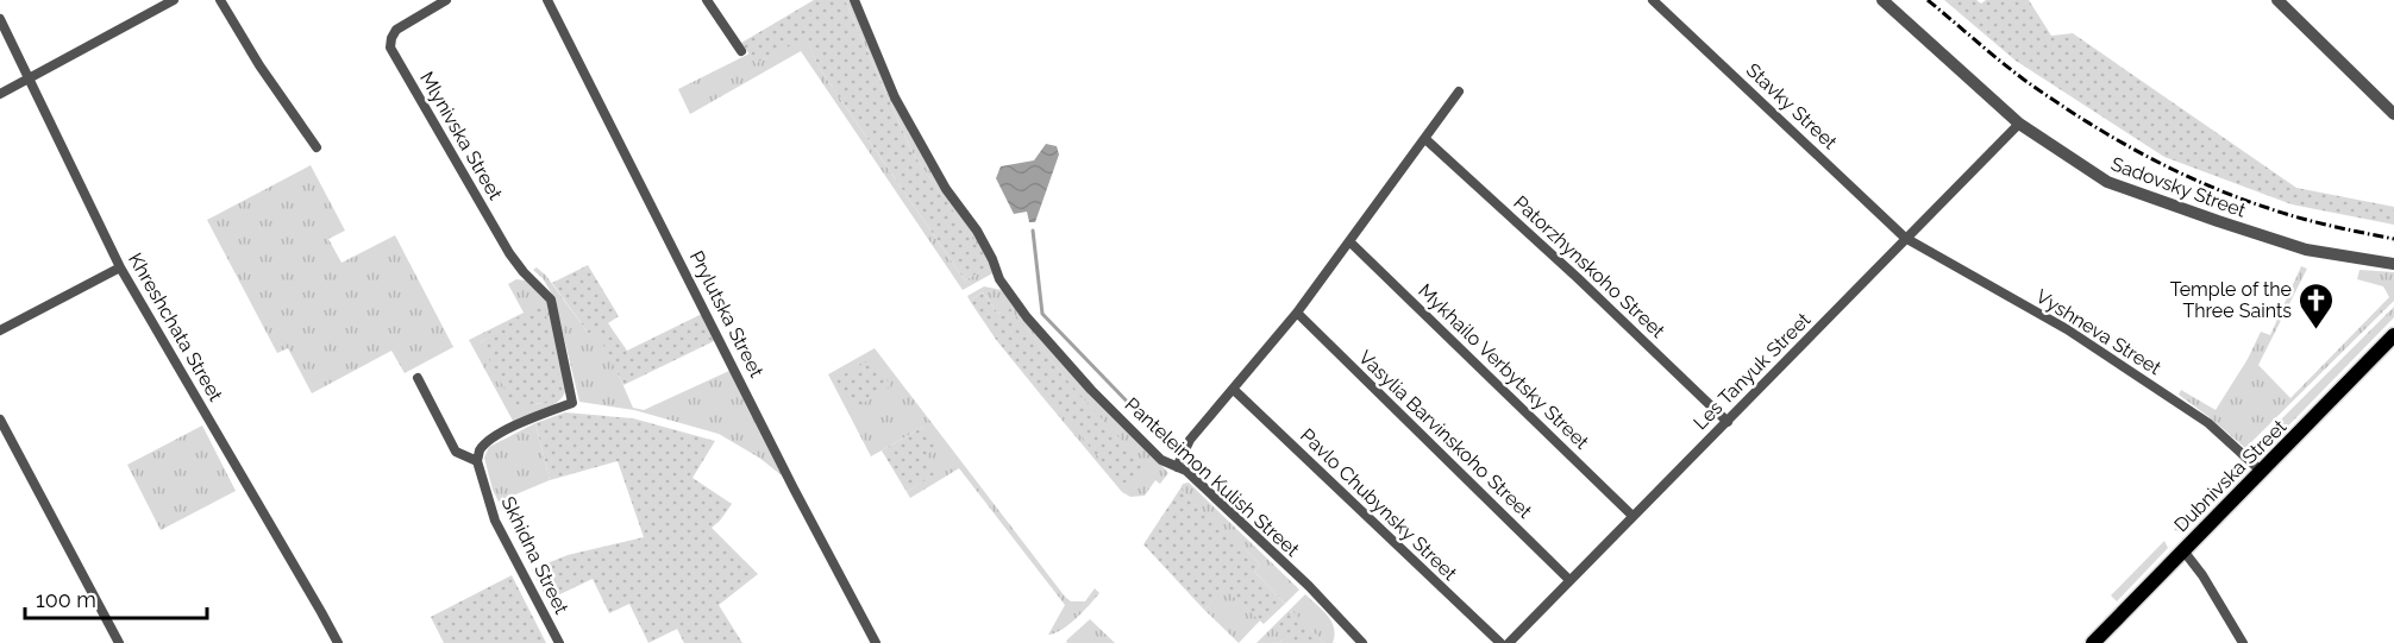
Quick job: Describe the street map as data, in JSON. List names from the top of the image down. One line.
{"streets":{"main road":["Dubnivska Street"],"street":["Stavky Street","Mlynivska Street","Sadovsky Street","Patorzhynskoho Street","Prylutska Street","Khreshchata Street","Vyshneva Street","Mykhailo Verbytsky Street","Les Tanyuk Street","Vasylia Barvinskoho Street","Panteleimon Kulish Street","Pavlo Chubynsky Street","Skhidna Street"]},"crossings":[["Stavky Street","Vyshneva Street"],["Stavky Street","Les Tanyuk Street"],["Mlynivska Street","Skhidna Street"],["Sadovsky Street","Les Tanyuk Street"],["Patorzhynskoho Street","Les Tanyuk Street"],["Vyshneva Street","Les Tanyuk Street"],["Vyshneva Street","Dubnivska Street"],["Mykhailo Verbytsky Street","Les Tanyuk Street"],["Les Tanyuk Street","Vasylia Barvinskoho Street"]],"places":{"church":["Temple of the Three Saints"]},"scale_bar":"100 m"}
